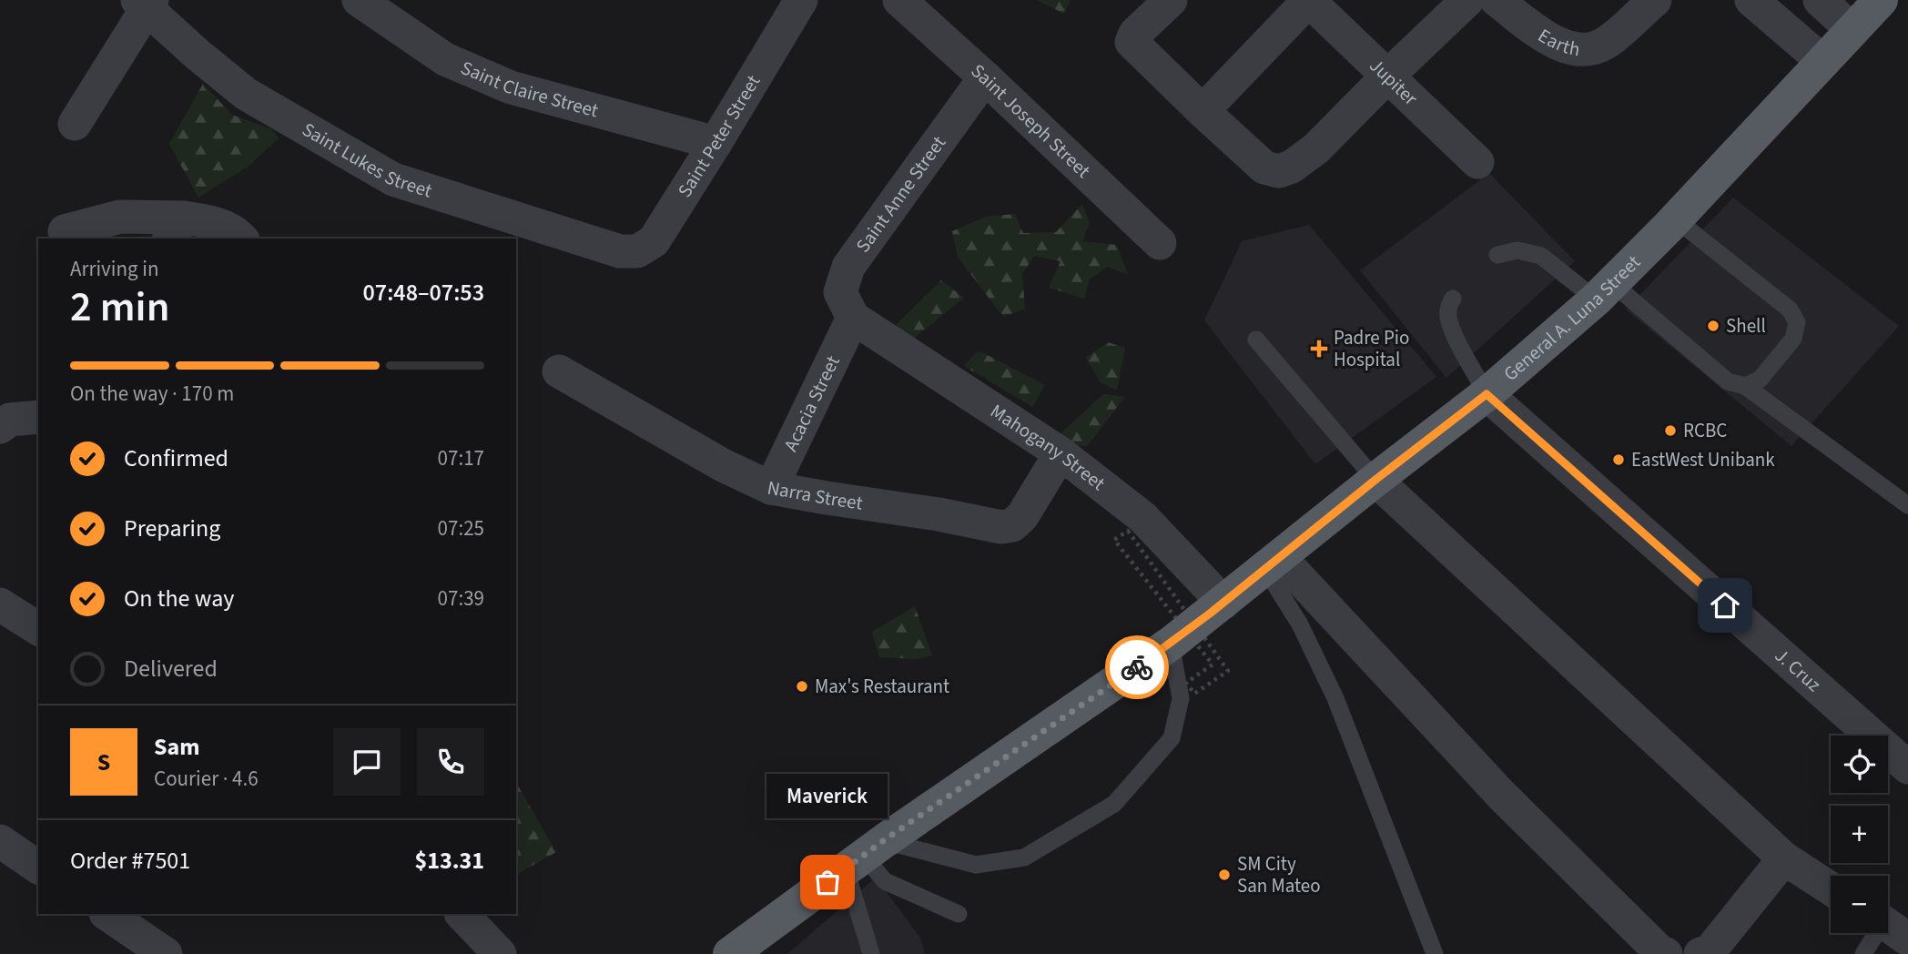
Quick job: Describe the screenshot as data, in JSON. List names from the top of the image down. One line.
{"streets":{"main road":["General A. Luna Street"],"street":["Earth","Jupiter","Saint Claire Street","Saint Joseph Street","Saint Peter Street","Saint Lukes Street","Saint Anne Street","Acacia Street","Mahogany Street","Narra Street","J. Cruz"]},"crossings":[["Saint Claire Street","Saint Peter Street"],["Saint Joseph Street","Saint Anne Street"],["Saint Peter Street","Saint Lukes Street"],["Saint Anne Street","Acacia Street"],["Saint Anne Street","Mahogany Street"],["General A. Luna Street","Mahogany Street"],["General A. Luna Street","J. Cruz"],["Acacia Street","Mahogany Street"],["Acacia Street","Narra Street"],["Mahogany Street","Narra Street"]],"places":{"other":["Shell","RCBC","EastWest Unibank","Max's Restaurant","SM City San Mateo","Maverick"],"health":["Padre Pio Hospital"]},"page":{"heading":["2 min","Arriving in","07:48–07:53"],"panel":["Sam","Courier · 4.6","Order #7501","$13.31"],"bar":"On the way · 170 m","list":[["Confirmed","07:17"],["Preparing","07:25"],["On the way","07:39"],"Delivered"],"round":"S","map_buttons":["+","−"],"bubble":"Maverick"}}
